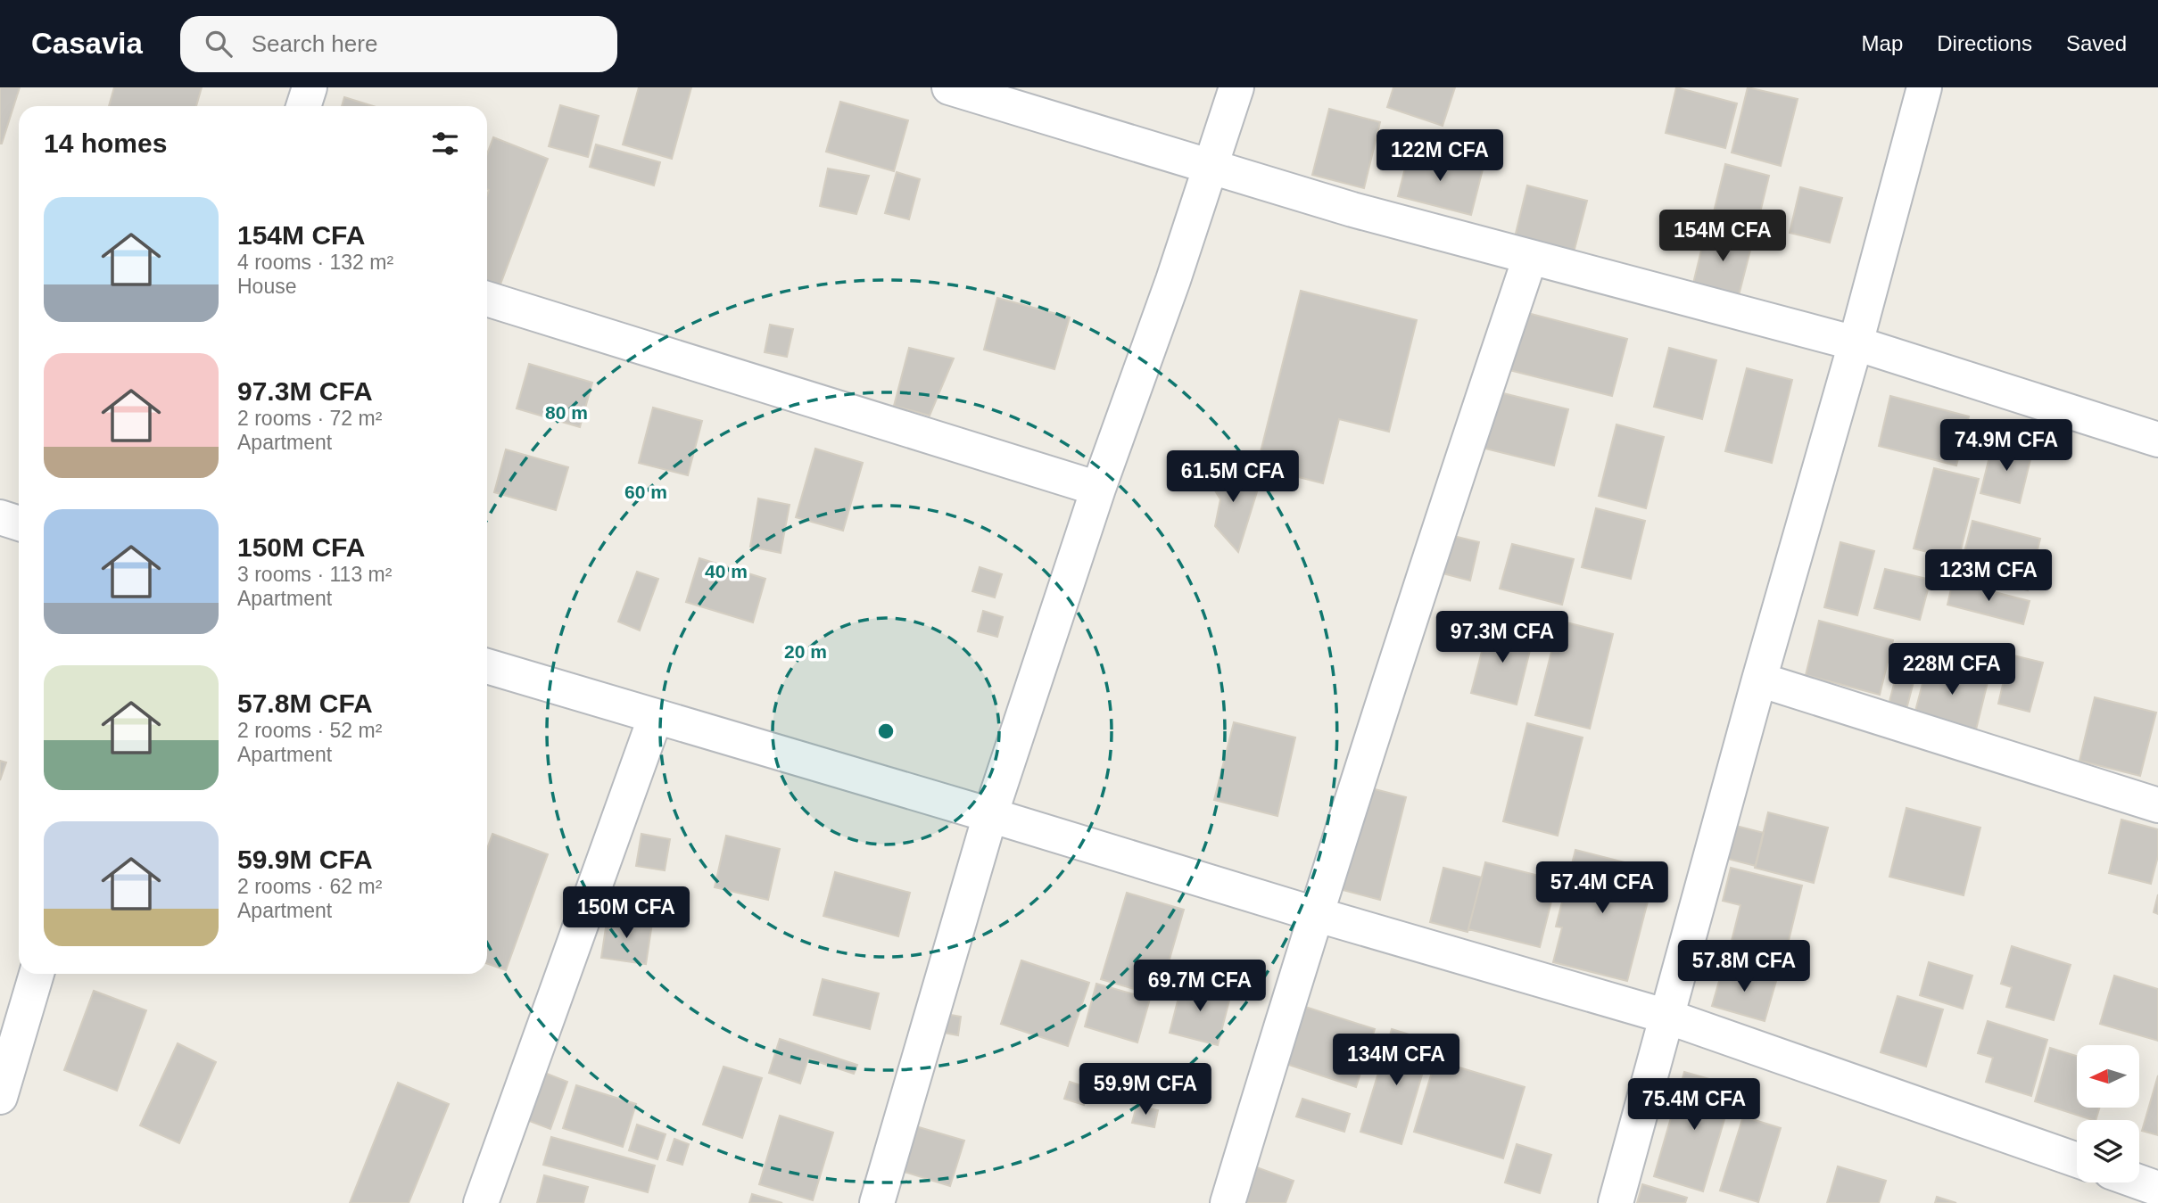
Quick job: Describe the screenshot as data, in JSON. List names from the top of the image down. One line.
{"north":"left","page":{"header":"Casavia","search":"Search here","nav":["Map","Directions","Saved"],"heading":"14 homes","price":["122M CFA","154M CFA","74.9M CFA","61.5M CFA","123M CFA","97.3M CFA","228M CFA","57.4M CFA","150M CFA","57.8M CFA","69.7M CFA","134M CFA","59.9M CFA","75.4M CFA"],"list":[{"name":"154M CFA","note":"4 rooms · 132 m² · House"},{"name":"97.3M CFA","note":"2 rooms · 72 m² · Apartment"},{"name":"150M CFA","note":"3 rooms · 113 m² · Apartment"},{"name":"57.8M CFA","note":"2 rooms · 52 m² · Apartment"},{"name":"59.9M CFA","note":"2 rooms · 62 m² · Apartment"}]},"rings":["80 m","60 m","40 m","20 m"]}
